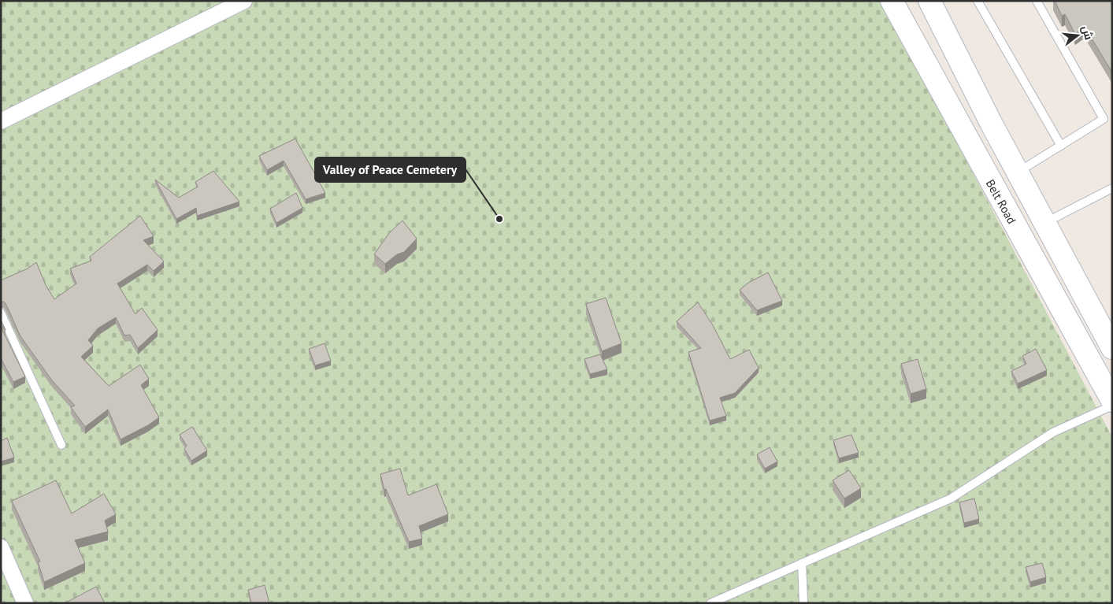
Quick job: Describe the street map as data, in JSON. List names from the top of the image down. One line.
{"streets":{"main road":["Belt Road"]},"places":["Valley of Peace Cemetery"],"north":"right"}
